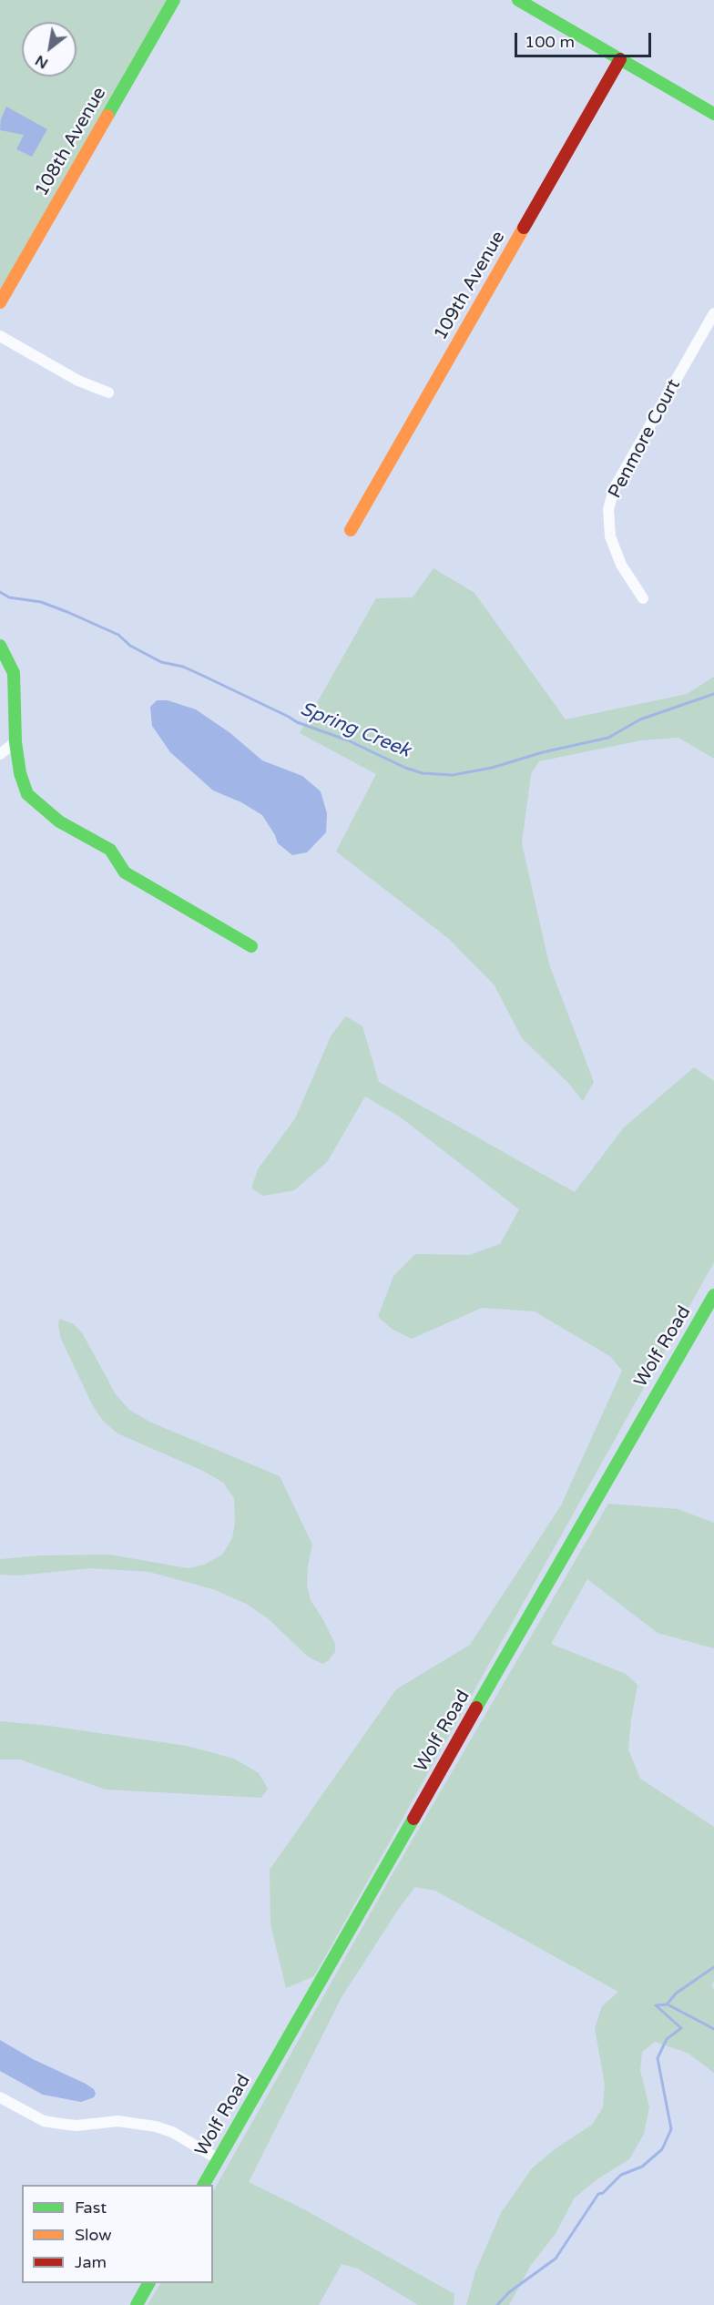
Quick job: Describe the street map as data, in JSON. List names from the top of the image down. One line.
{"streets":{"street":["108th Avenue","109th Avenue","Penmore Court","Wolf Road"]},"water":["Spring Creek"],"legend":["Fast","Slow","Jam"],"scale_bar":"100 m","north":"bottom left"}
